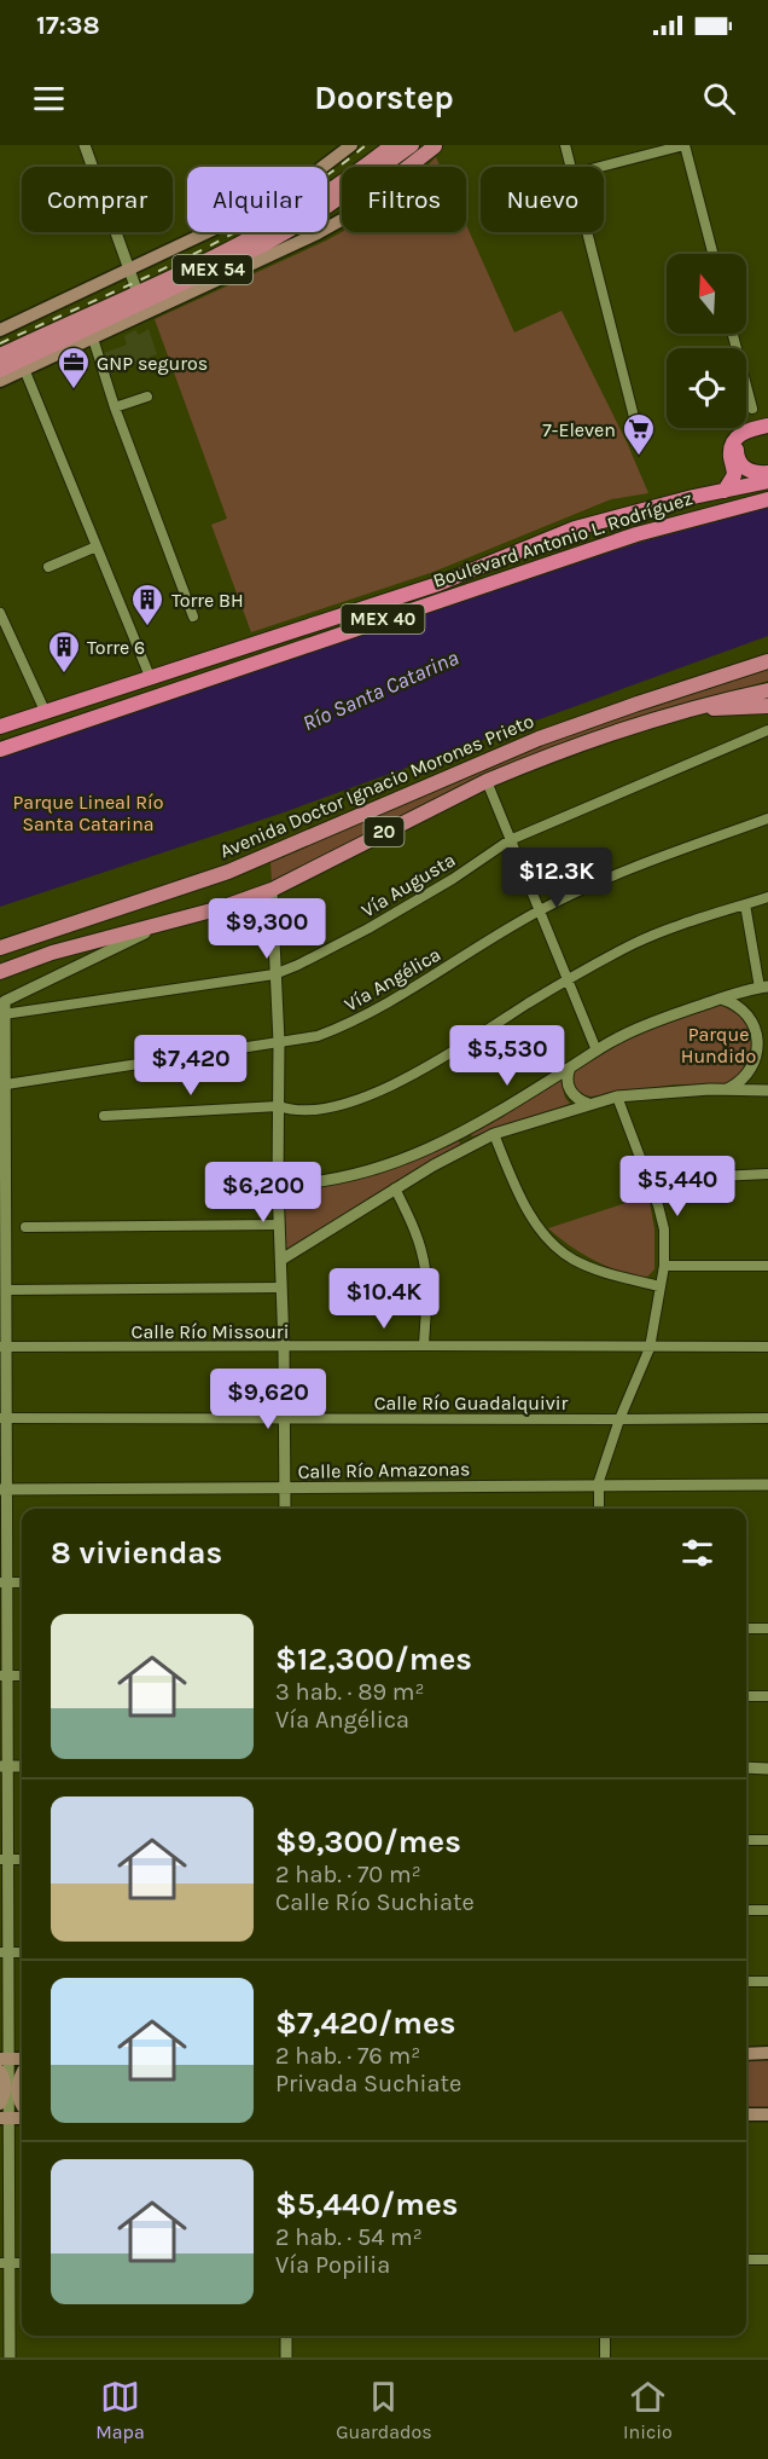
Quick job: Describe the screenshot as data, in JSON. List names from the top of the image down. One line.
{"streets":{"highway":["Boulevard Antonio L. Rodríguez","MEX 40"],"main road":["MEX 54","Avenida Doctor Ignacio Morones Prieto","20"],"street":["Vía Augusta","Vía Angélica","Calle Río Missouri","Calle Río Guadalquivir","Calle Río Amazonas"]},"water":["Río Santa Catarina"],"parks":["Parque Lineal Río Santa Catarina","Parque Hundido"],"places":{"office":["GNP seguros"],"supermarket":["7-Eleven"],"building":["Torre BH","Torre 6"]},"north":"top","page":{"status":"17:38","header":"Doorstep","chip":["Comprar","Alquilar","Filtros","Nuevo"],"price":["$12.3K","$9,300","$5,530","$7,420","$5,440","$6,200","$10.4K","$9,620"],"heading":"8 viviendas","list":[{"name":"$12,300/mes","note":"3 hab. · 89 m² · Vía Angélica"},{"name":"$9,300/mes","note":"2 hab. · 70 m² · Calle Río Suchiate"},{"name":"$7,420/mes","note":"2 hab. · 76 m² · Privada Suchiate"},{"name":"$5,440/mes","note":"2 hab. · 54 m² · Vía Popilia"}],"tabs":["Mapa","Guardados","Inicio"]}}
